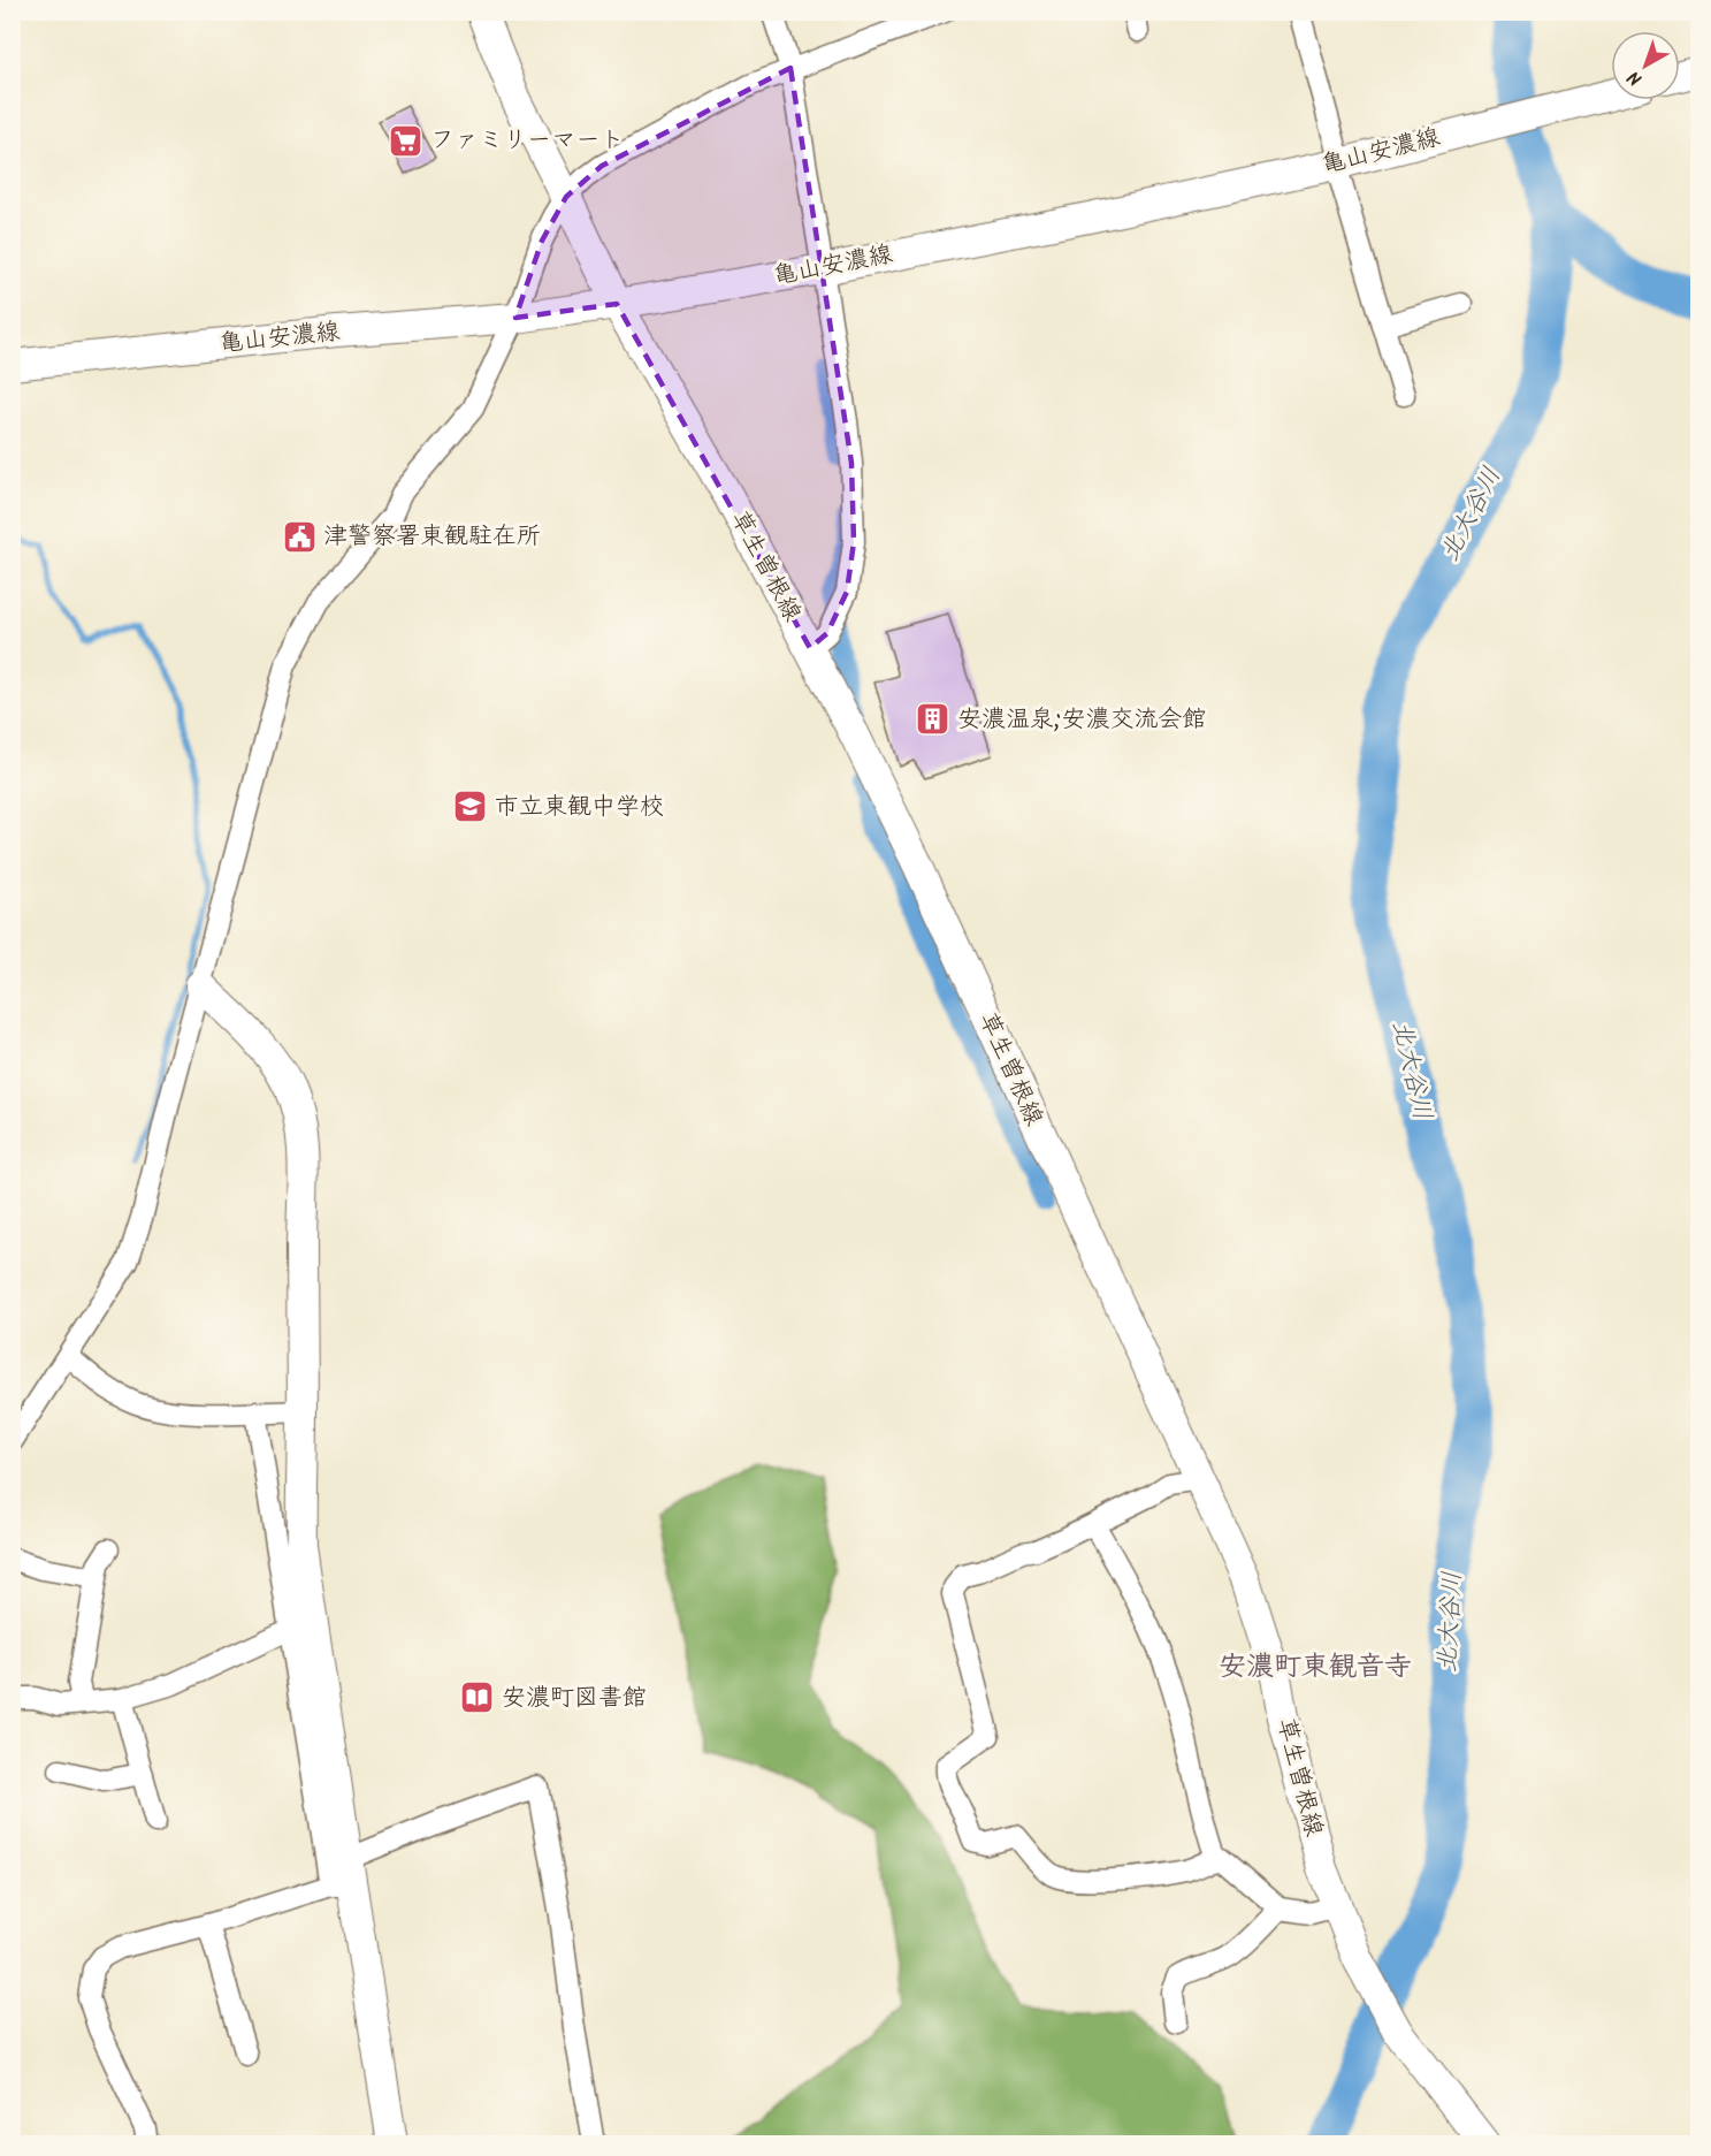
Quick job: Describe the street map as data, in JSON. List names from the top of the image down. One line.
{"streets":{"main road":["亀山安濃線","草生曽根線"]},"crossings":[["亀山安濃線","草生曽根線"]],"districts":["安濃町東観音寺"],"water":["北大谷川"],"places":{"supermarket":["ファミリーマート"],"public building":["津警察署東観駐在所"],"building":["安濃温泉;安濃交流会館"],"school or university":["市立東観中学校"],"library":["安濃町図書館"]},"north":"bottom left"}
